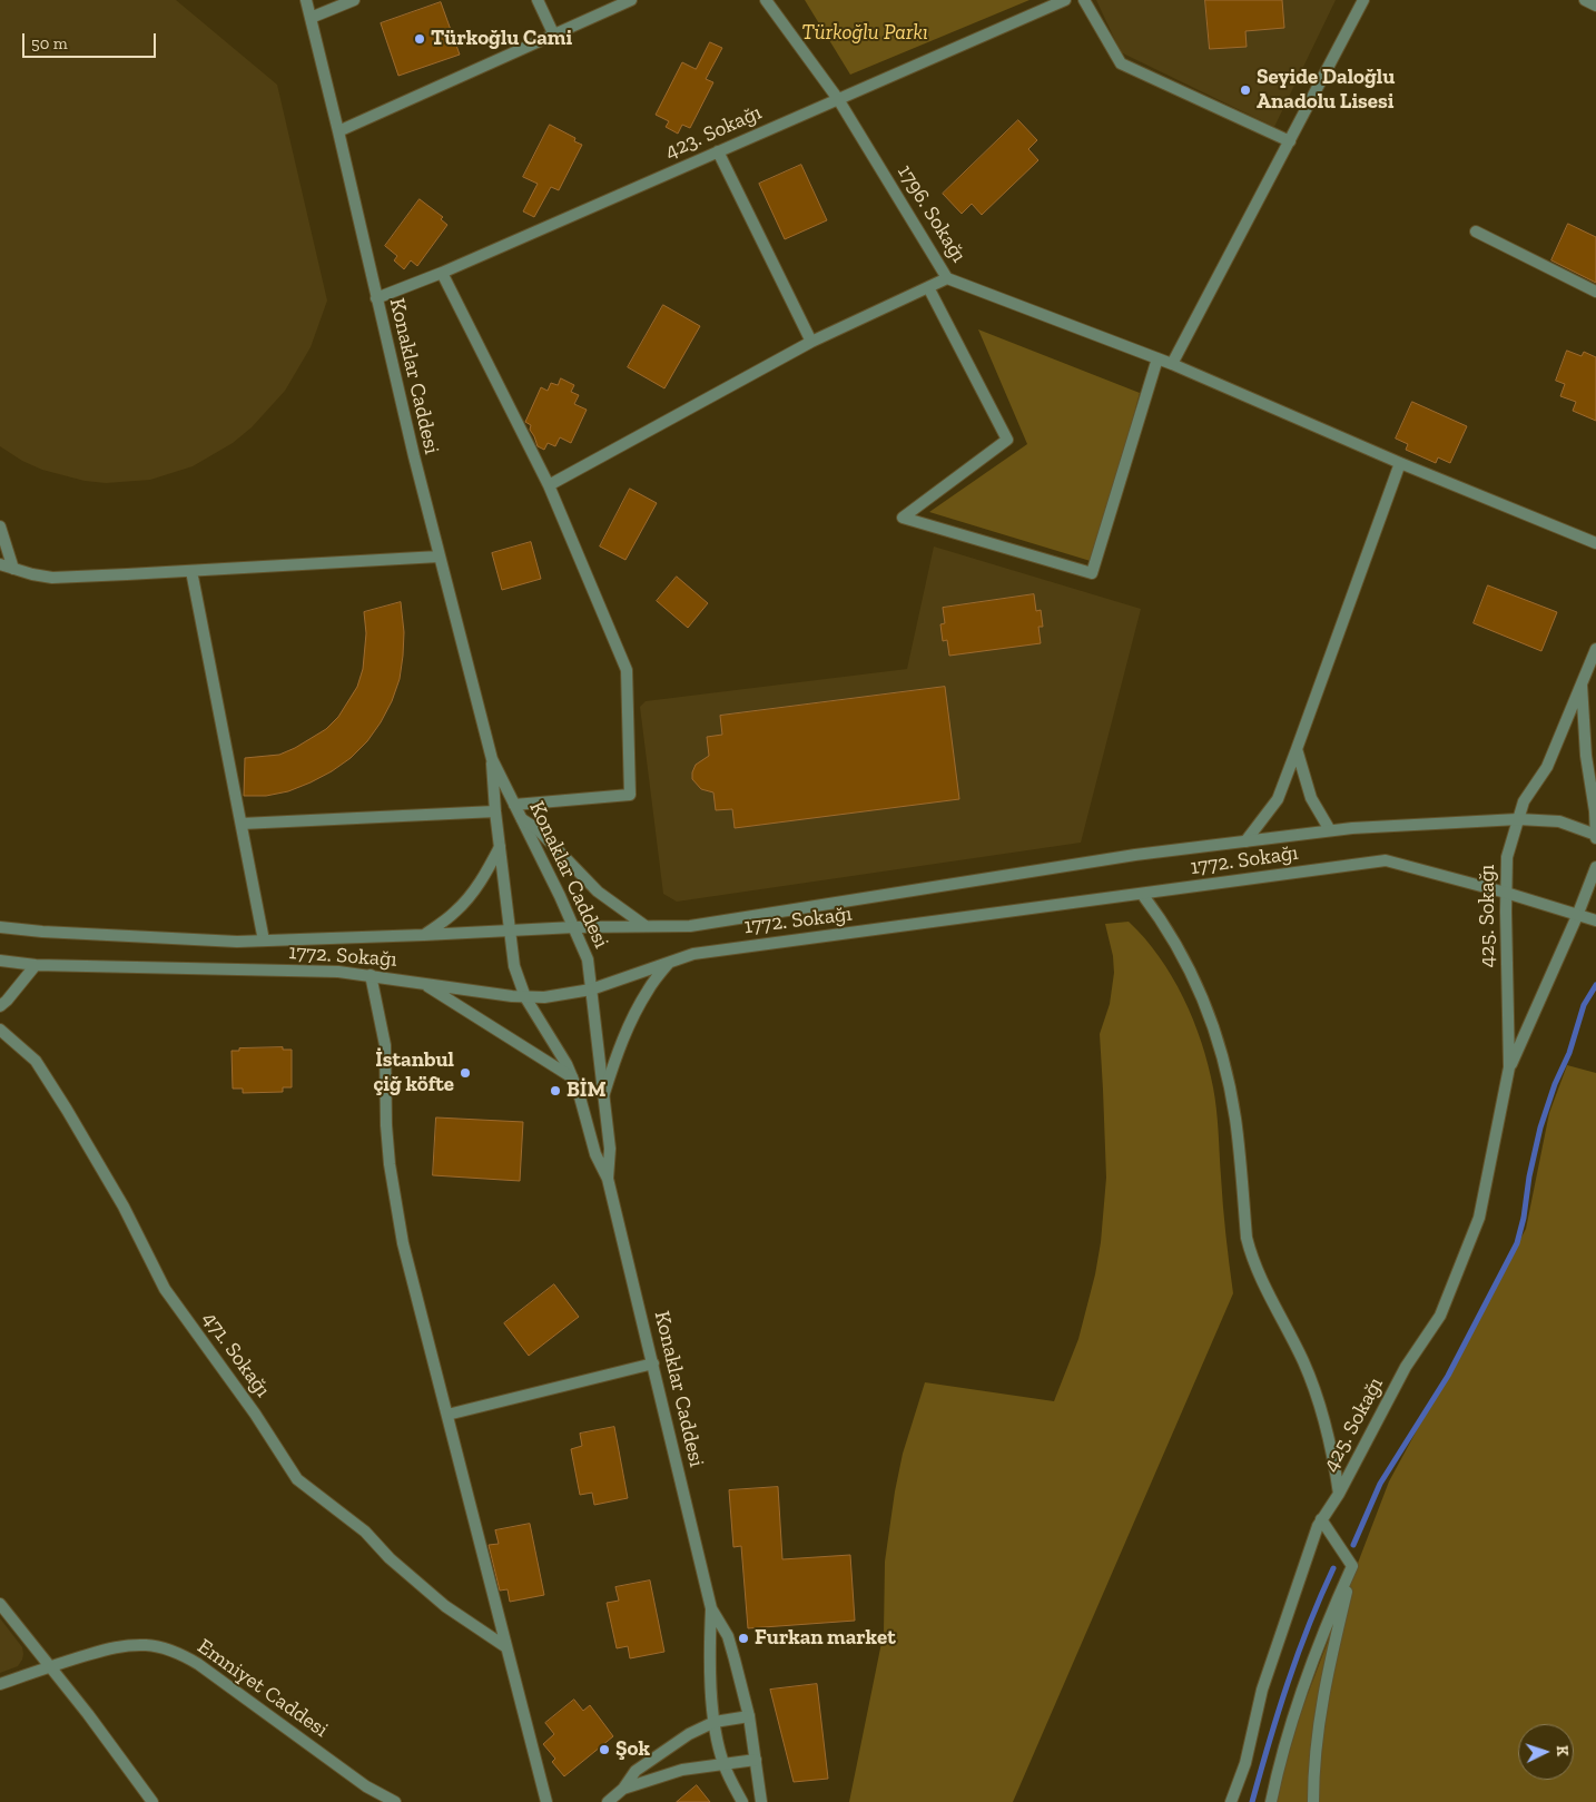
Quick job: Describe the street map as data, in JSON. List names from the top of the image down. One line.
{"streets":{"street":["423. Sokağı","1796. Sokağı","Konaklar Caddesi","1772. Sokağı","425. Sokağı","471. Sokağı","Emniyet Caddesi"]},"crossings":[["423. Sokağı","1796. Sokağı"],["423. Sokağı","Konaklar Caddesi"],["Konaklar Caddesi","1772. Sokağı"],["1772. Sokağı","425. Sokağı"]],"parks":["Türkoğlu Parkı"],"places":["Türkoğlu Cami","Seyide Daloğlu Anadolu Lisesi","İstanbul çiğ köfte","BİM","Furkan market","Şok"],"scale_bar":"50 m","north":"right"}
